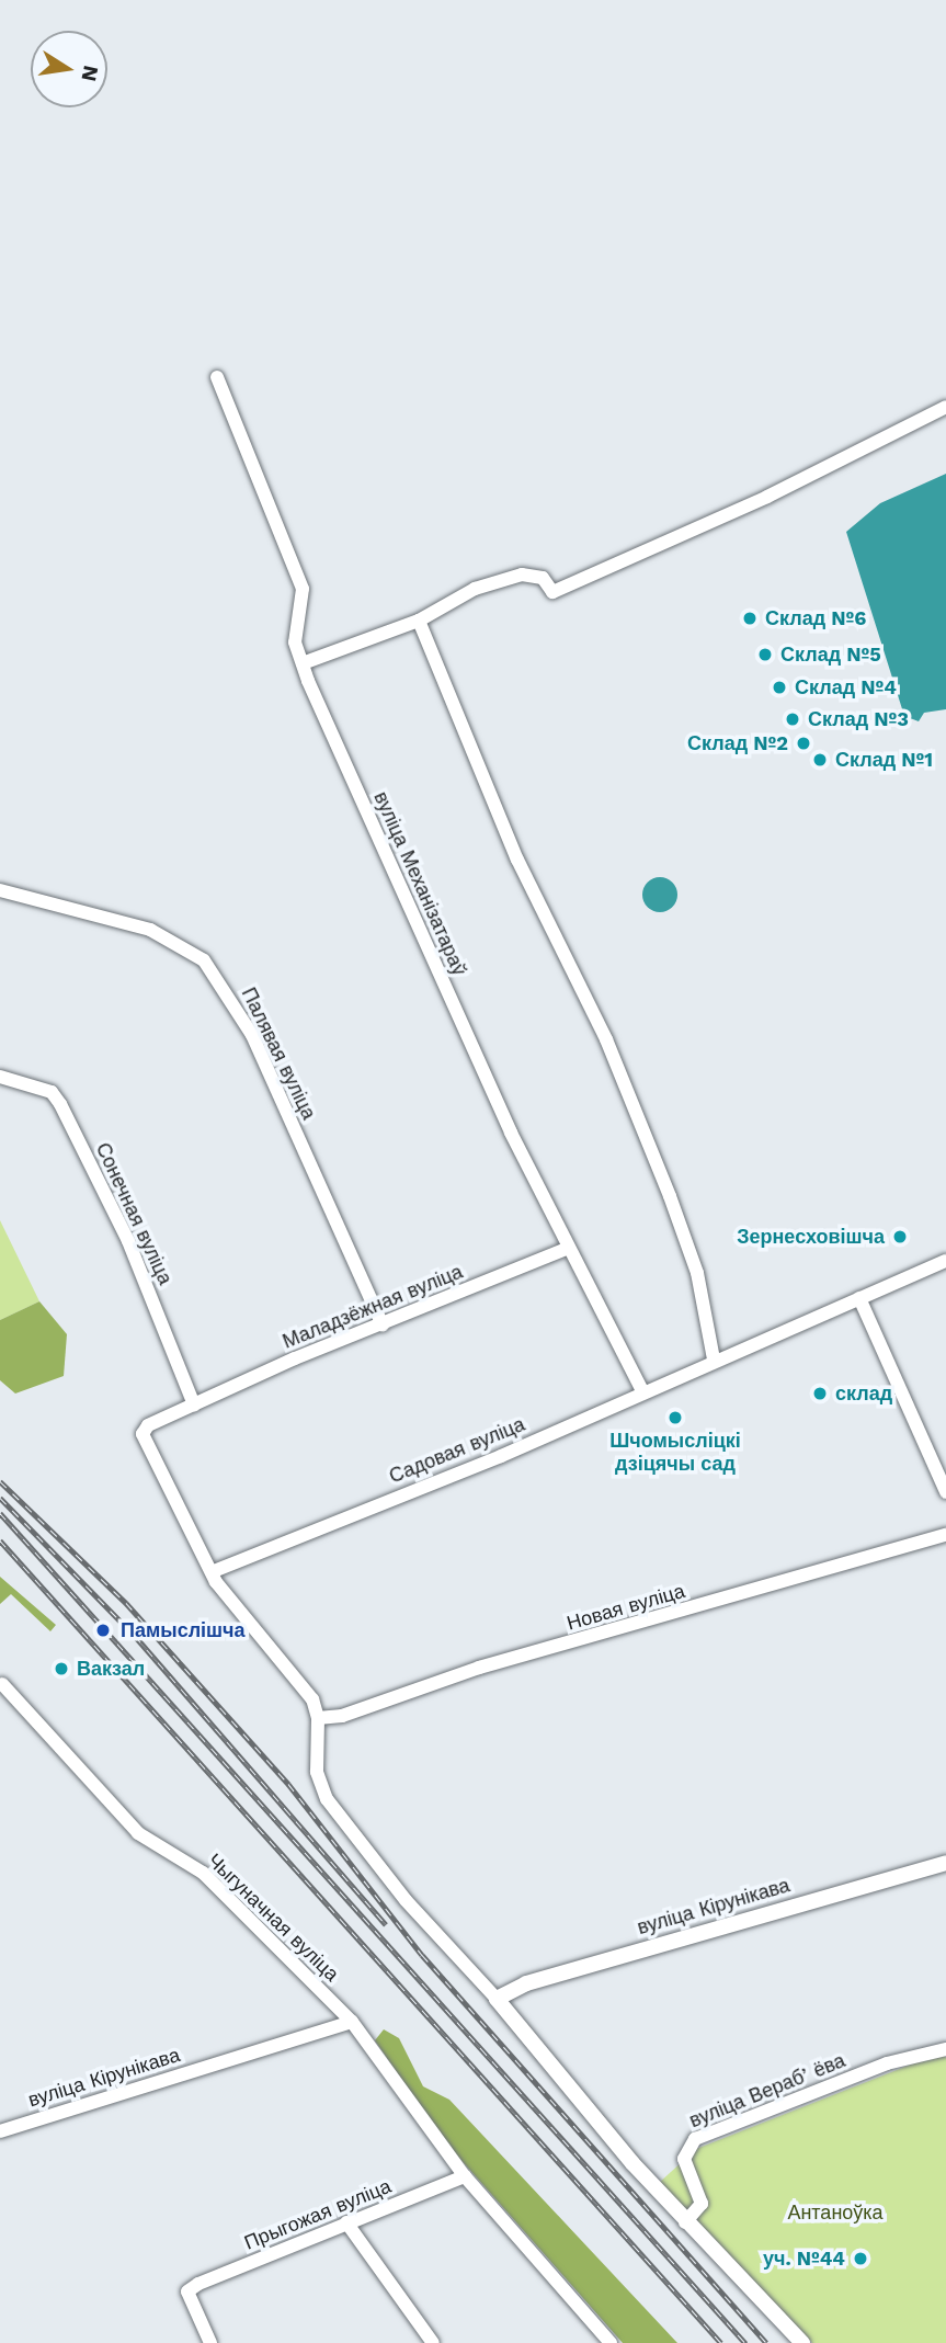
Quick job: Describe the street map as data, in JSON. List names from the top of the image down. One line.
{"streets":{"street":["вуліца Механізатараў","Палявая вуліца","Сонечная вуліца","Маладзёжная вуліца","Садовая вуліца","Новая вуліца","вуліца Кірунікава","Чыгуначная вуліца","вуліца Верабʼёва","Прыгожая вуліца"]},"crossings":[["вуліца Механізатараў","Маладзёжная вуліца"],["вуліца Механізатараў","Садовая вуліца"],["Палявая вуліца","Маладзёжная вуліца"],["Сонечная вуліца","Маладзёжная вуліца"],["Маладзёжная вуліца","Садовая вуліца"],["вуліца Кірунікава","Чыгуначная вуліца"],["Чыгуначная вуліца","Прыгожая вуліца"]],"parks":["Антаноўка"],"places":["Склад №6","Склад №5","Склад №4","Склад №3","Склад №2","Склад №1","Зернесховішча","склад","Шчомысліцкі дзіцячы сад","Памыслішча","Вакзал","уч. №44"],"north":"right"}
